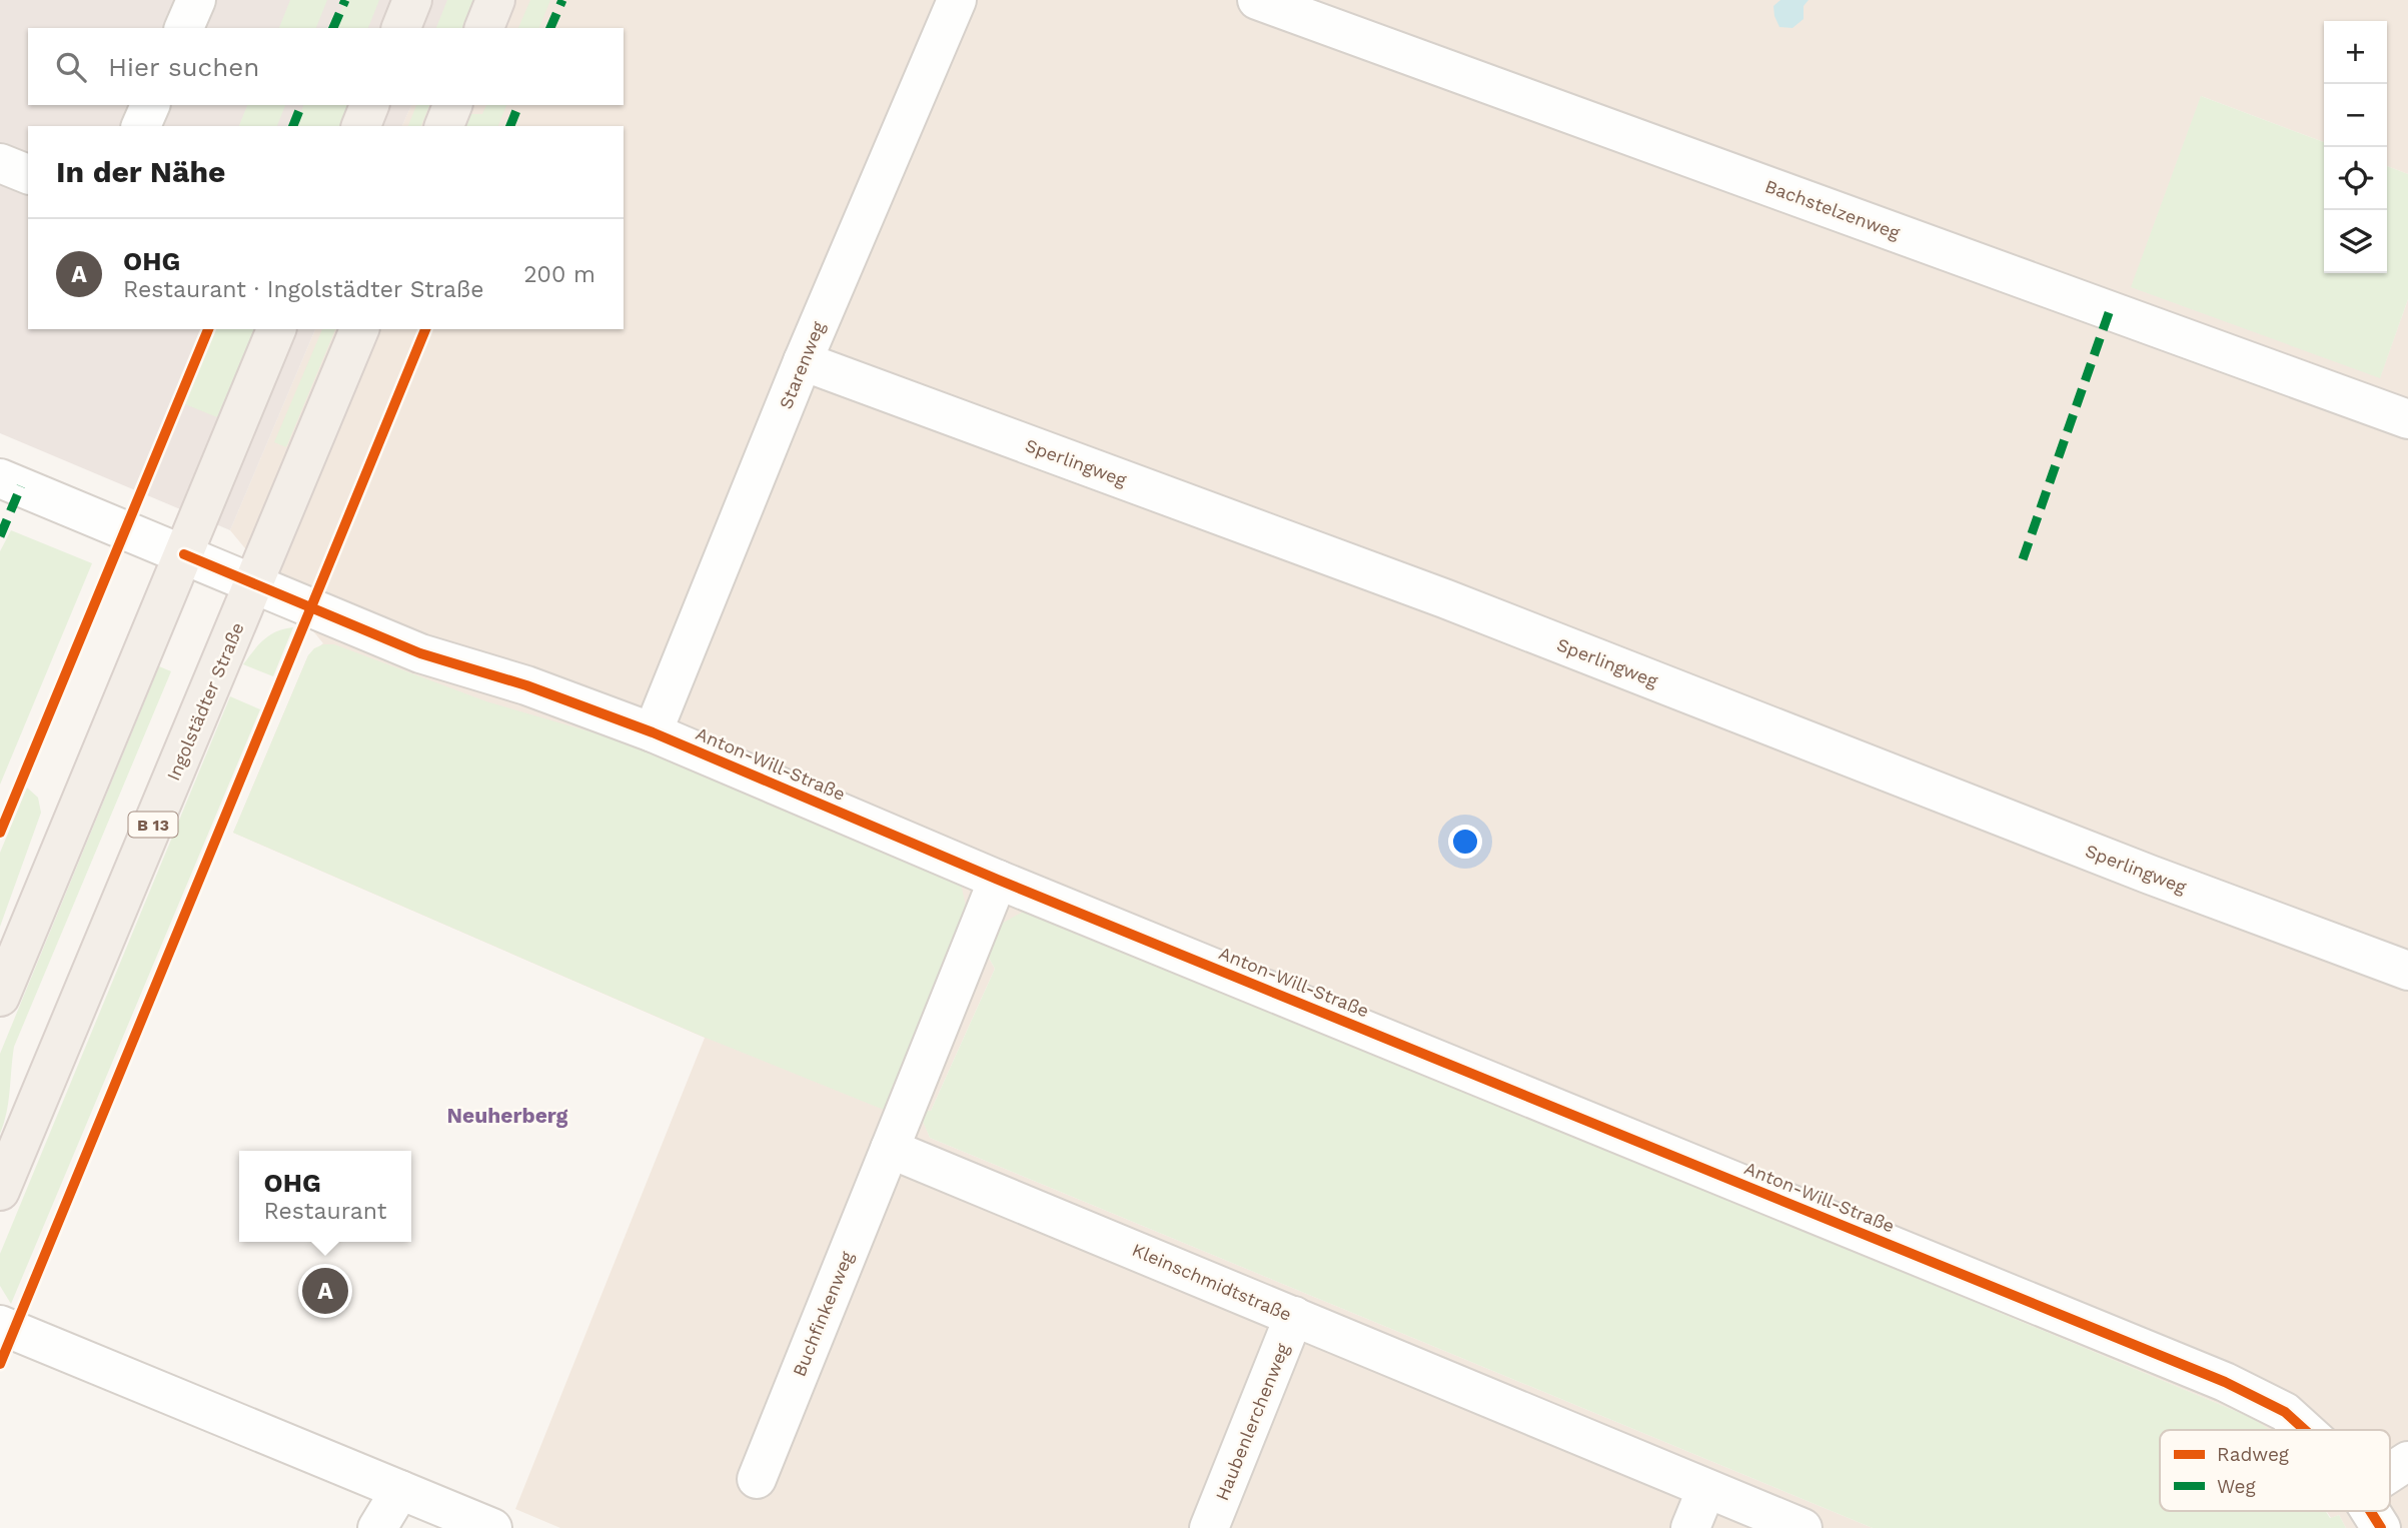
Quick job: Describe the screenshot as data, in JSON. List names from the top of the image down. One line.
{"streets":{"main road":["Ingolstädter Straße","B 13"],"street":["Bachstelzenweg","Starenweg","Sperlingweg","Anton-Will-Straße","Kleinschmidtstraße","Buchfinkenweg","Haubenlerchenweg"]},"crossings":[["Starenweg","Sperlingweg"],["Starenweg","Anton-Will-Straße"],["Ingolstädter Straße","Anton-Will-Straße"],["Kleinschmidtstraße","Buchfinkenweg"],["Kleinschmidtstraße","Haubenlerchenweg"]],"districts":["Neuherberg"],"legend":["Radweg","Weg"],"page":{"map_buttons":["+","−"],"search":"Hier suchen","heading":"In der Nähe","list":[{"mark":"A","name":"OHG","note":"Restaurant · Ingolstädter Straße","value":"200 m"}],"popup":["OHG","Restaurant"],"pins":"A"}}
